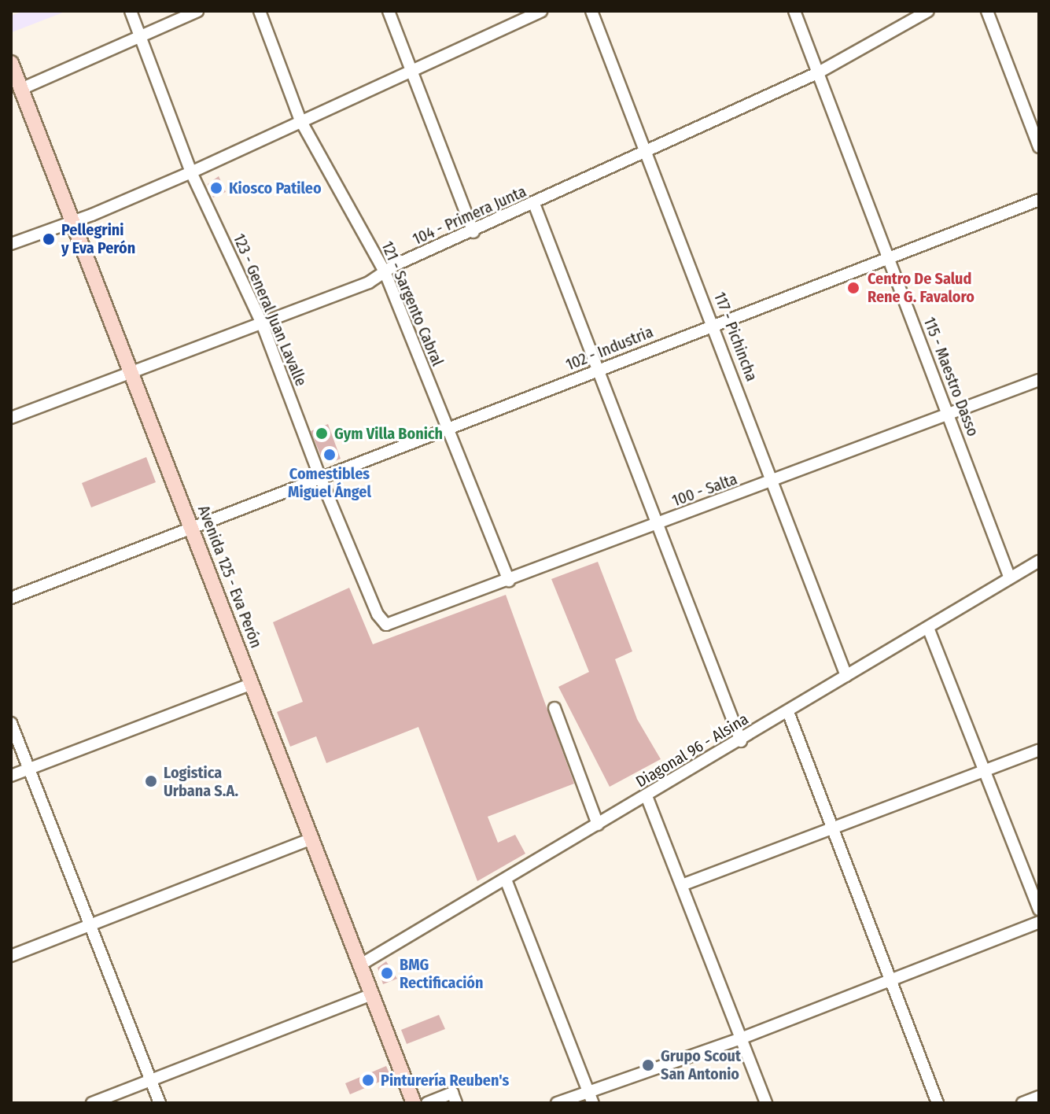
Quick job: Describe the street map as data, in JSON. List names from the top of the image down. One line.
{"streets":{"main road":["Avenida 125 - Eva Perón"],"street":["104 - Primera Junta","121 - Sargento Cabral","123 - General Juan Lavalle","117 - Pichincha","102 - Industria","115 - Maestro Dasso","100 - Salta","Diagonal 96 - Alsina"]},"crossings":[["104 - Primera Junta","121 - Sargento Cabral"],["104 - Primera Junta","123 - General Juan Lavalle"],["104 - Primera Junta","117 - Pichincha"],["104 - Primera Junta","115 - Maestro Dasso"],["104 - Primera Junta","Avenida 125 - Eva Perón"],["121 - Sargento Cabral","102 - Industria"],["121 - Sargento Cabral","100 - Salta"],["123 - General Juan Lavalle","102 - Industria"],["123 - General Juan Lavalle","100 - Salta"],["117 - Pichincha","102 - Industria"],["117 - Pichincha","100 - Salta"],["117 - Pichincha","Diagonal 96 - Alsina"],["102 - Industria","115 - Maestro Dasso"],["102 - Industria","Avenida 125 - Eva Perón"],["115 - Maestro Dasso","100 - Salta"],["115 - Maestro Dasso","Diagonal 96 - Alsina"],["Avenida 125 - Eva Perón","Diagonal 96 - Alsina"]],"places":["Kiosco Patileo","Pellegrini y Eva Perón","Centro De Salud Rene G. Favaloro","Gym Villa Bonich","Comestibles Miguel Ángel","Logistica Urbana S.A.","BMG Rectificación","Grupo Scout San Antonio","Pinturería Reuben's"]}
